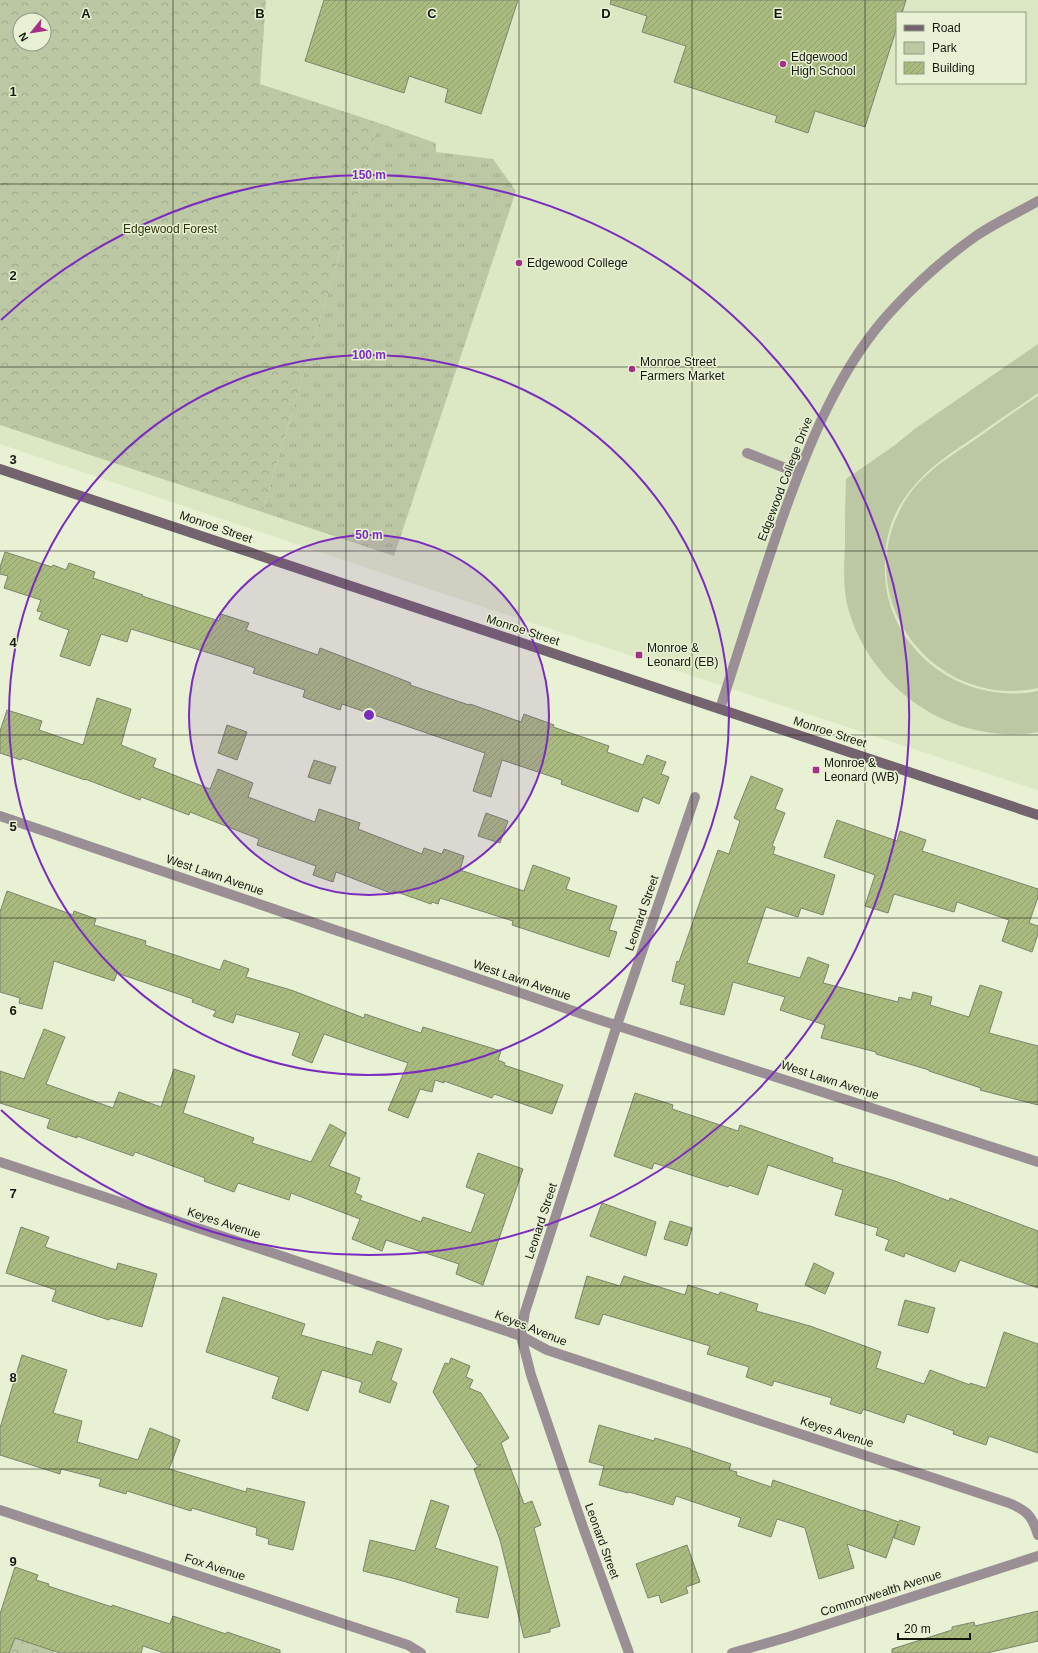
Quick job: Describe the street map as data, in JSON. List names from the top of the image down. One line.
{"streets":{"main road":["Monroe Street"],"street":["Edgewood College Drive","West Lawn Avenue","Leonard Street","Keyes Avenue","Fox Avenue","Commonwealth Avenue"]},"crossings":[["Edgewood College Drive","Monroe Street"],["West Lawn Avenue","Leonard Street"],["Leonard Street","Keyes Avenue"]],"parks":["Edgewood Forest"],"places":{"other":["Edgewood High School","Edgewood College","Monroe Street Farmers Market"],"transit":["Monroe & Leonard (EB)","Monroe & Leonard (WB)"]},"legend":["Road","Park","Building"],"scale_bar":"20 m","north":"bottom left","grid":{"columns":["A","B","C","D","E"],"rows":["1","2","3","4","5","6","7","8","9"]},"rings":["150 m","100 m","50 m"]}
